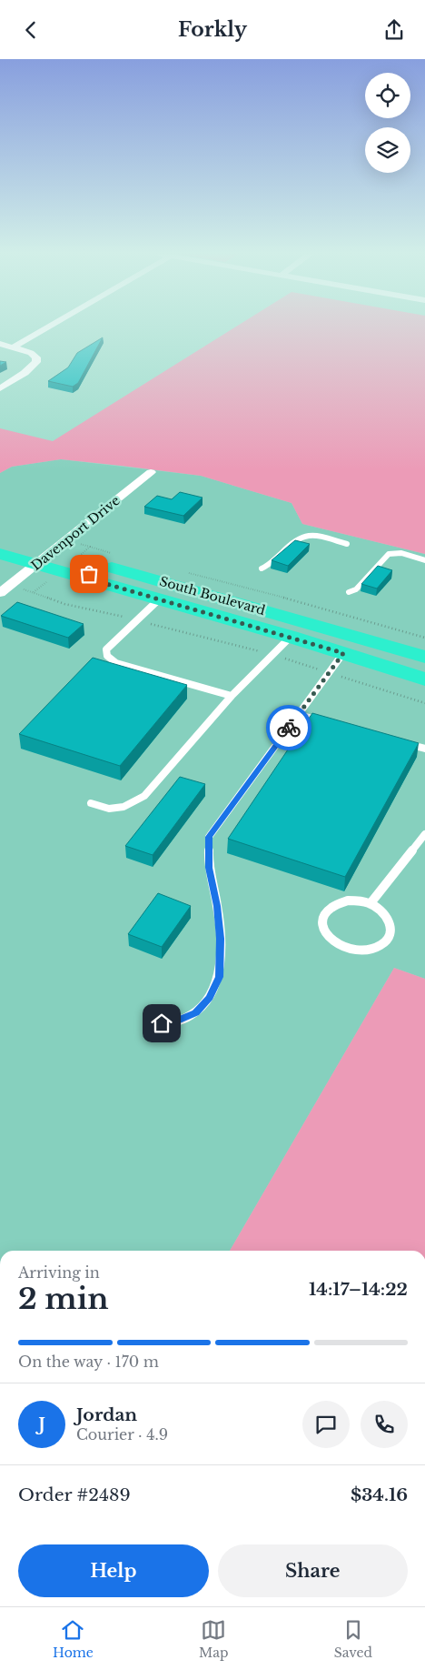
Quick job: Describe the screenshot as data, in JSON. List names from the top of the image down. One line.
{"streets":{"highway":["South Boulevard"],"street":["Davenport Drive"]},"crossings":[["Davenport Drive","South Boulevard"]],"page":{"header":"Forkly","heading":["2 min","Arriving in","14:17–14:22"],"panel":["Jordan","Courier · 4.9","Order #2489","$34.16"],"bar":"On the way · 170 m","round":"J","buttons":["Help","Share"],"tabs":["Home","Map","Saved"]}}
